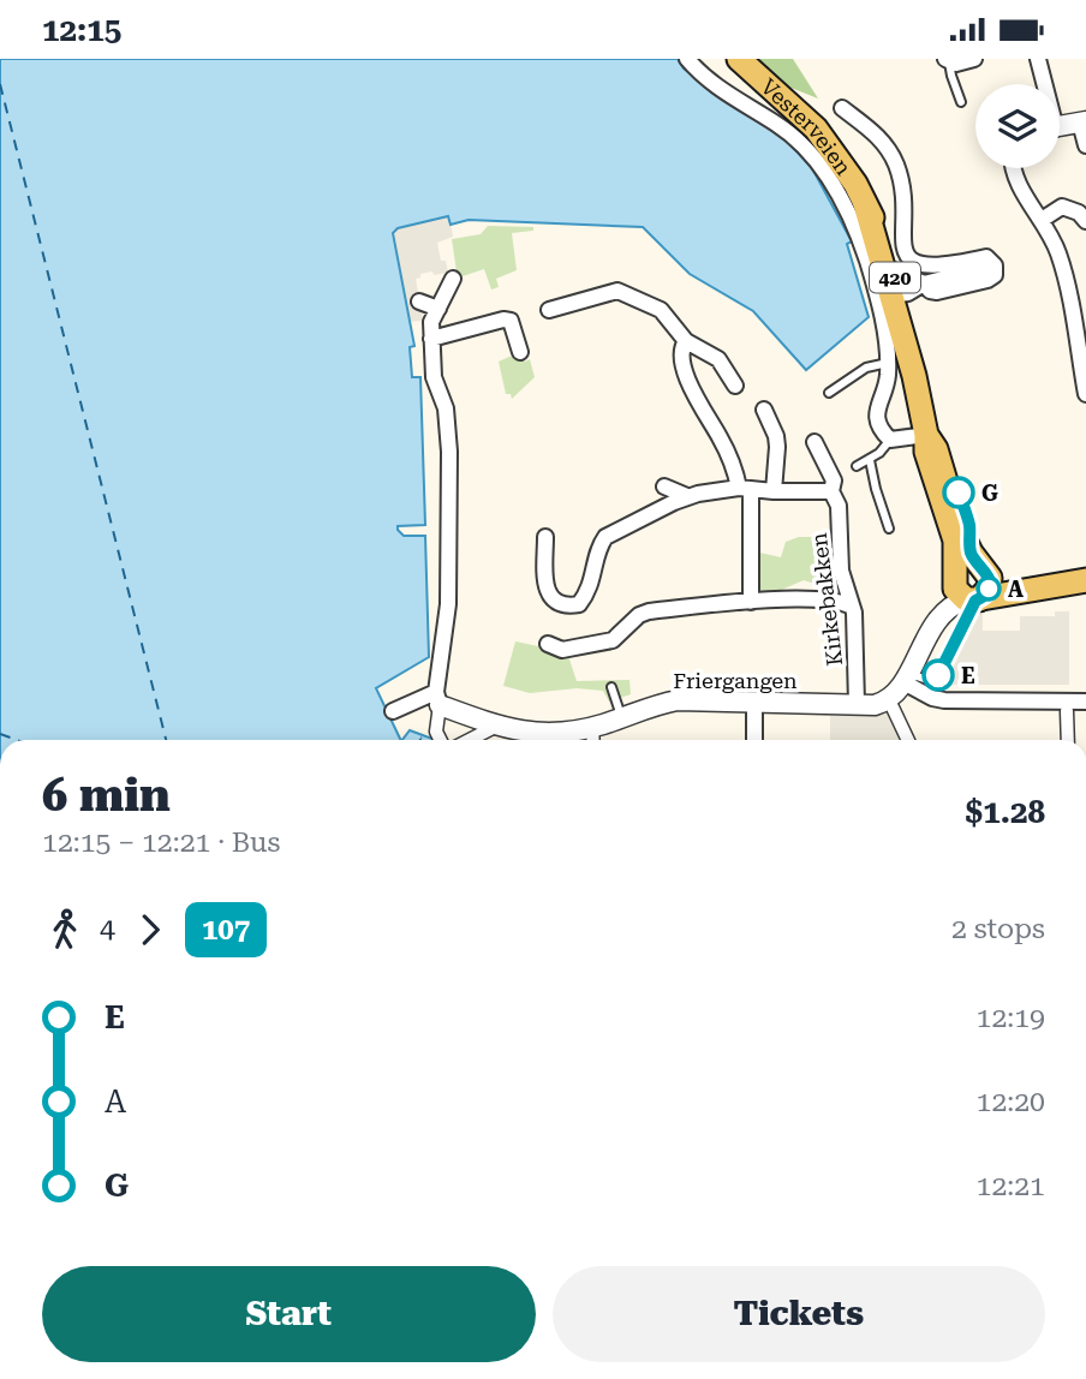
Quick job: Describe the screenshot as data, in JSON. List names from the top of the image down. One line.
{"streets":{"main road":["Vesterveien","420"],"street":["Kirkebakken","Friergangen"]},"crossings":[["Kirkebakken","Friergangen"]],"places":["G","A","E"],"lines":["bus line 107"],"page":{"status":"12:15","heading":["6 min","12:15 – 12:21 · Bus","$1.28"],"legs":["4","107","2 stops"],"list":[{"name":"E","value":"12:19"},{"name":"A","value":"12:20"},{"name":"G","value":"12:21"}],"buttons":["Start","Tickets"]}}
